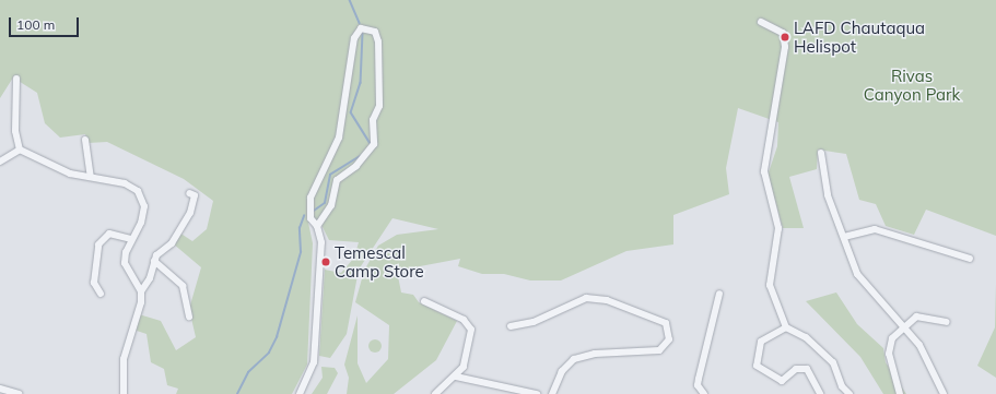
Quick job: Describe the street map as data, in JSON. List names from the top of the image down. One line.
{"parks":["Rivas Canyon Park"],"places":["LAFD Chautaqua Helispot","Temescal Camp Store"],"scale_bar":"100 m"}
